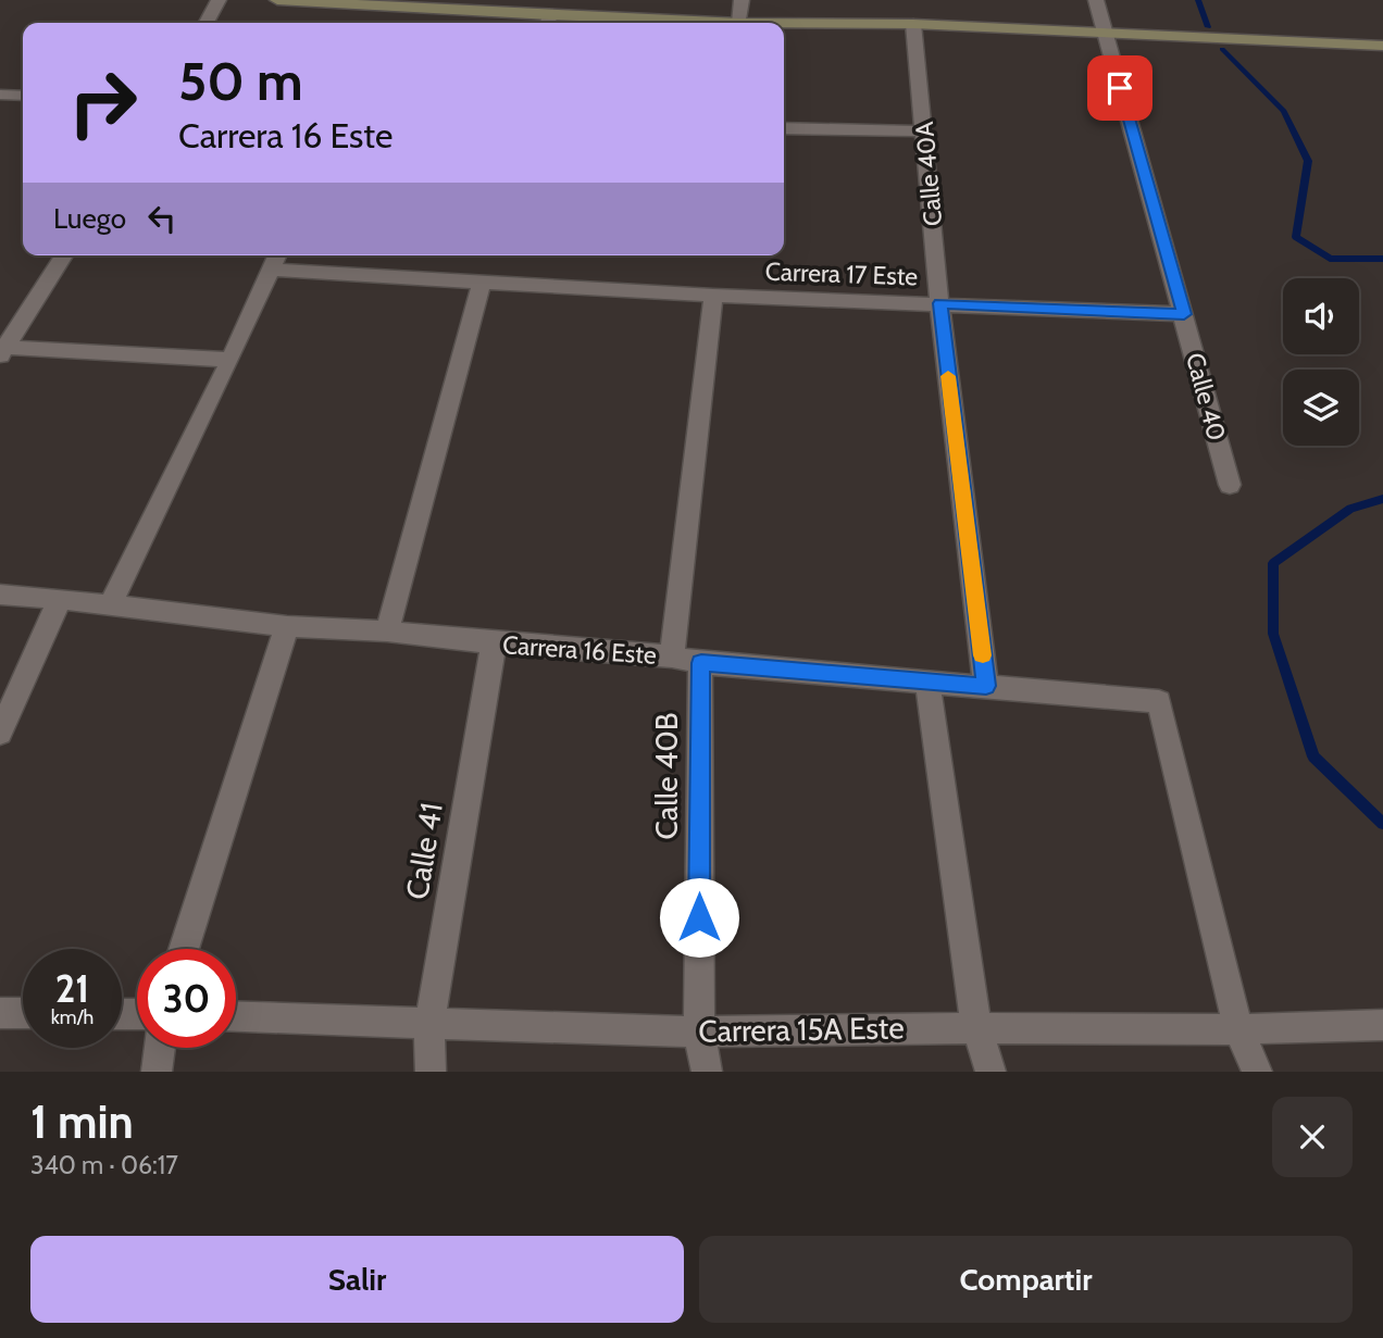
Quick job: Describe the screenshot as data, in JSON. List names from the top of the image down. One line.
{"streets":{"street":["Calle 40A","Carrera 17 Este","Calle 40","Carrera 16 Este","Calle 40B","Calle 41","Carrera 15A Este"]},"crossings":[["Calle 40A","Carrera 17 Este"],["Calle 40A","Carrera 16 Este"],["Carrera 17 Este","Calle 40"],["Carrera 16 Este","Calle 40B"],["Carrera 16 Este","Calle 41"],["Carrera 16 Este","Carrera 15A Este"],["Calle 40B","Carrera 15A Este"],["Calle 41","Carrera 15A Este"]],"page":{"turn":["50 m","Carrera 16 Este"],"then":"Luego","speed":"21 km/h","limit":"30","heading":["1 min","340 m · 06:17"],"buttons":["Salir","Compartir"]}}
